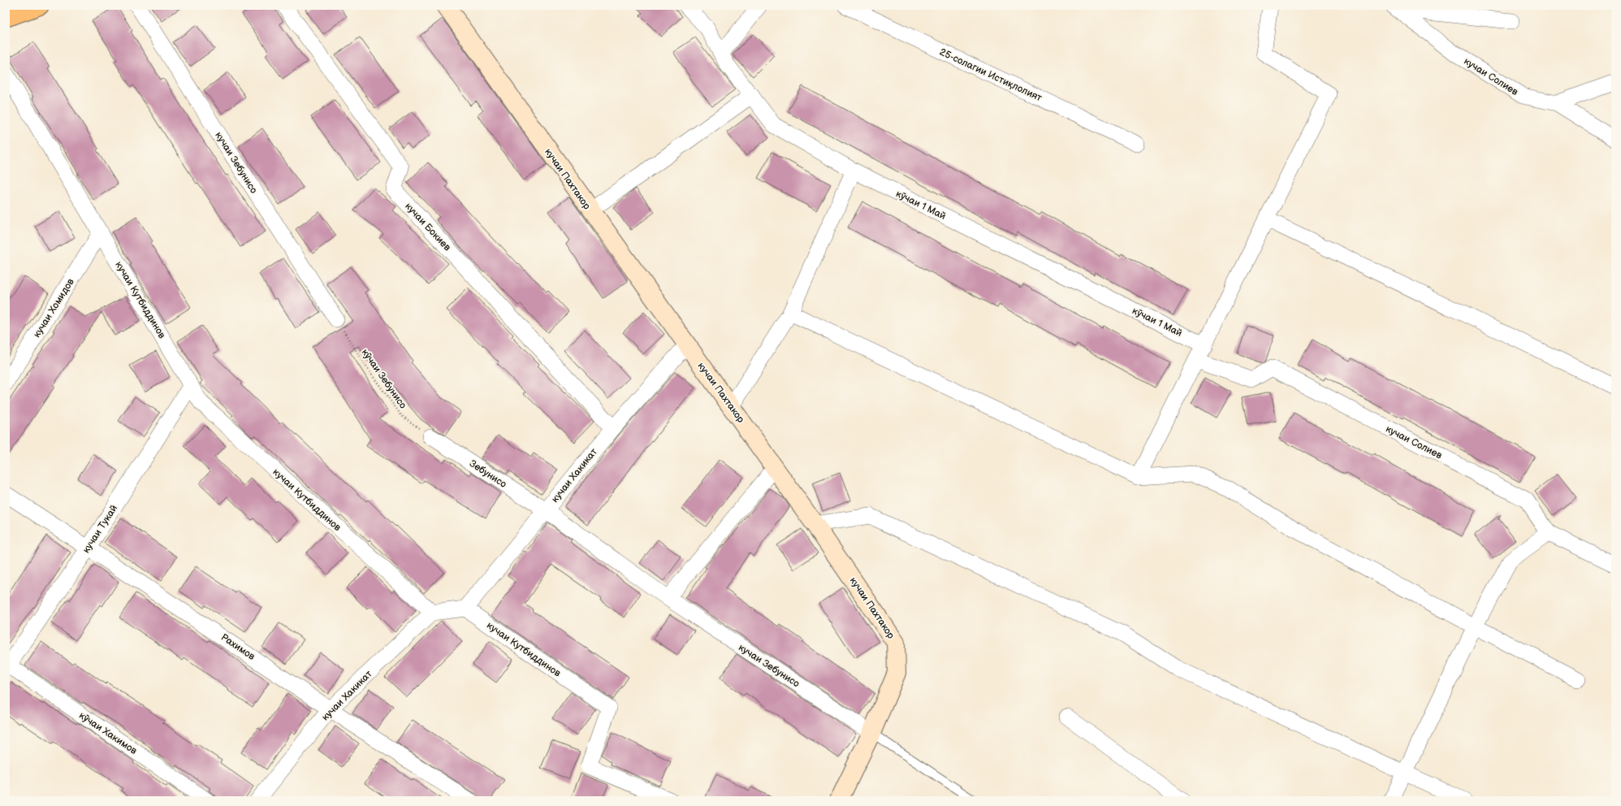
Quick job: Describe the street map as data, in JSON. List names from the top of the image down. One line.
{"streets":{"main road":["кучаи Пахтакор"],"street":["25-солагии Истиқлолият","кучаи Солиев","кучаи Зебунисо","кӯчаи 1 Май","кучаи Бокиев","кучаи Кутбиддинов","кучаи Хомидов","Зебунисо","кучаи Хакикат","кучаи Тукай","Рахимов","кӯчаи Хакимов"],"path":["кӯчаи Зебунисо"]},"crossings":[["кучаи Зебунисо","кучаи Пахтакор"],["кучаи Зебунисо","кӯчаи Зебунисо"],["кучаи Зебунисо","Зебунисо"],["кучаи Зебунисо","кучаи Хакикат"],["кучаи Пахтакор","кучаи Хакикат"],["кучаи Бокиев","кучаи Хакикат"],["кучаи Кутбиддинов","кучаи Хомидов"],["кучаи Кутбиддинов","кучаи Хакикат"],["кучаи Кутбиддинов","кучаи Тукай"],["кӯчаи Зебунисо","Зебунисо"],["Зебунисо","кучаи Хакикат"],["кучаи Хакикат","Рахимов"],["кучаи Тукай","Рахимов"],["кучаи Тукай","кӯчаи Хакимов"]]}
